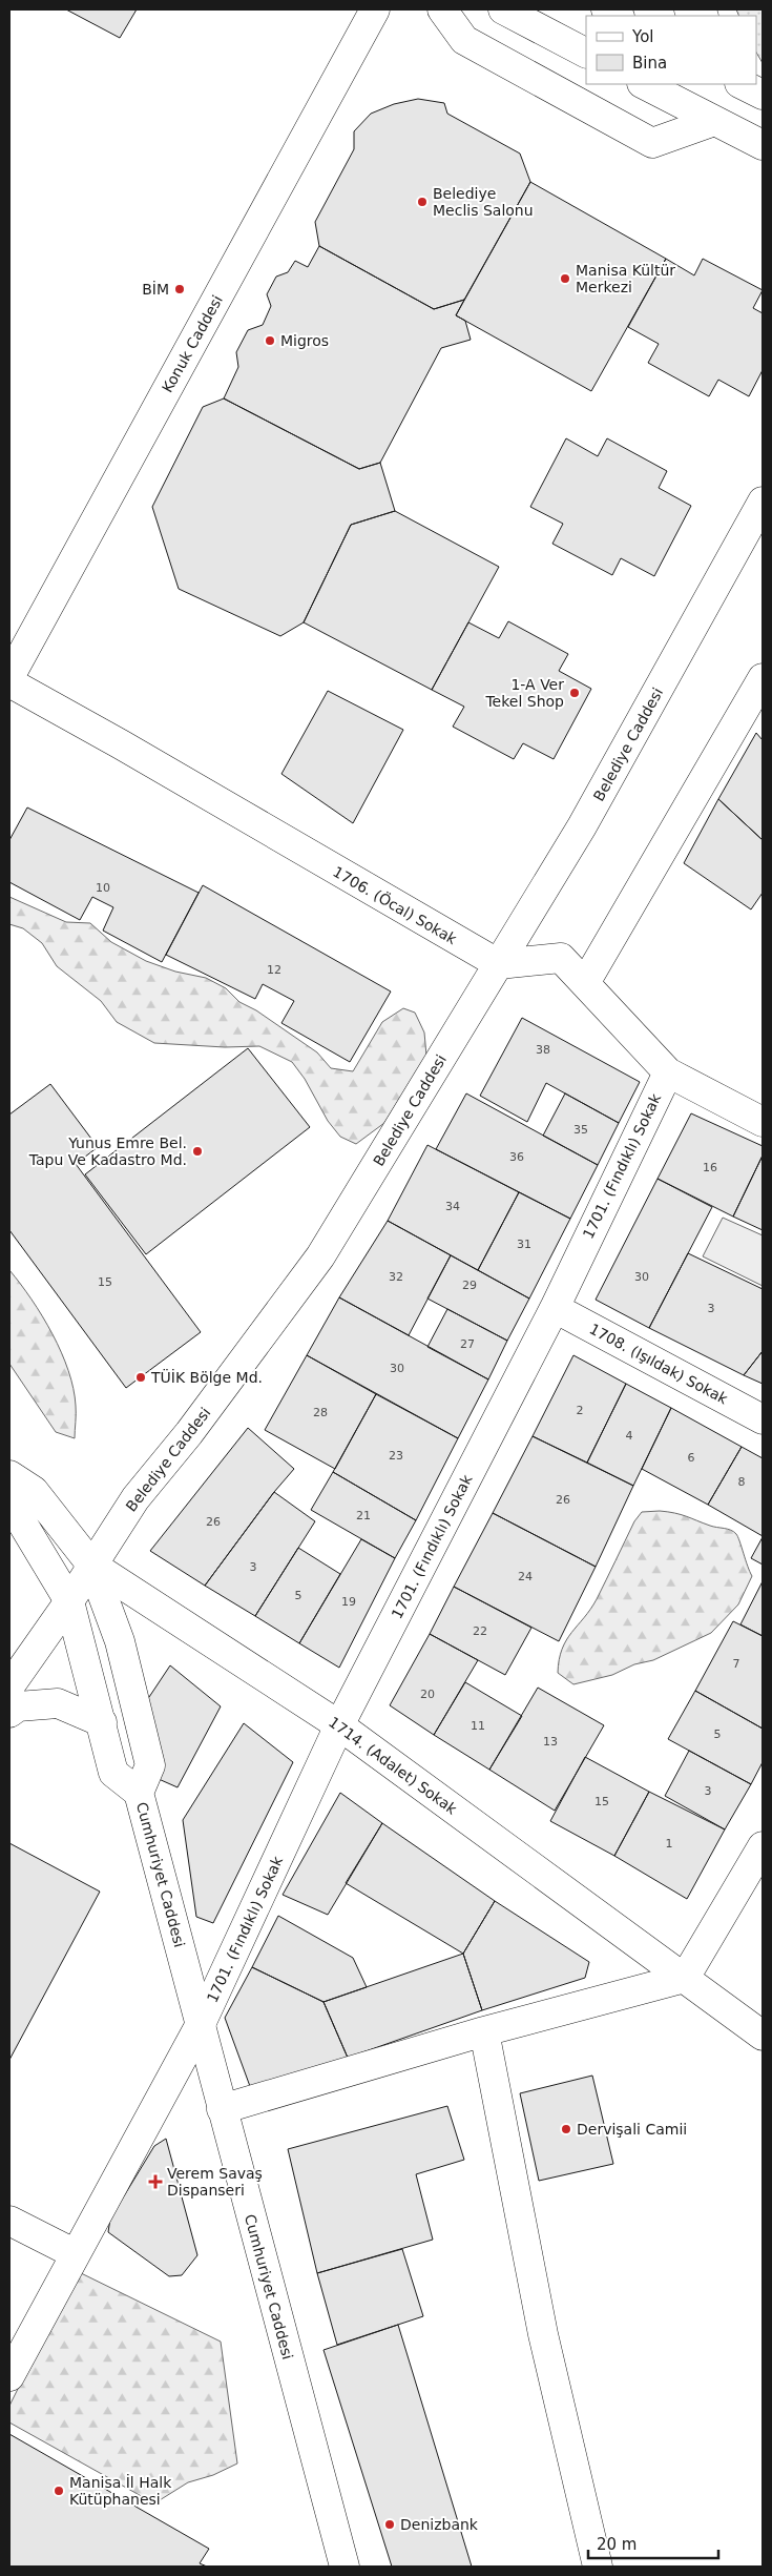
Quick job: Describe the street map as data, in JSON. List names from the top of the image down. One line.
{"streets":{"street":["Konuk Caddesi","Belediye Caddesi","1706. (Öcal) Sokak","1701. (Fındıklı) Sokak","1708. (Işıldak) Sokak","1714. (Adalet) Sokak","Cumhuriyet Caddesi"]},"crossings":[["Belediye Caddesi","1706. (Öcal) Sokak"],["Belediye Caddesi","1714. (Adalet) Sokak"],["Belediye Caddesi","Cumhuriyet Caddesi"],["1701. (Fındıklı) Sokak","1708. (Işıldak) Sokak"],["1701. (Fındıklı) Sokak","1714. (Adalet) Sokak"],["1701. (Fındıklı) Sokak","Cumhuriyet Caddesi"],["1714. (Adalet) Sokak","Cumhuriyet Caddesi"]],"places":{"other":["Belediye Meclis Salonu","Manisa Kültür Merkezi","BİM","Migros","1-A Ver Tekel Shop","Yunus Emre Bel. Tapu Ve Kadastro Md.","TÜİK Bölge Md.","Dervişali Camii","Manisa İl Halk Kütüphanesi","Denizbank"],"health":["Verem Savaş Dispanseri"]},"house_numbers":["10","12","38","35","36","16","34","31","32","30","15","29","3","27","30","2","28","4","23","6","8","26","21","26","3","24","5","19","22","7","20","11","5","13","3","15","1"],"legend":["Yol","Bina"],"scale_bar":"20 m"}
